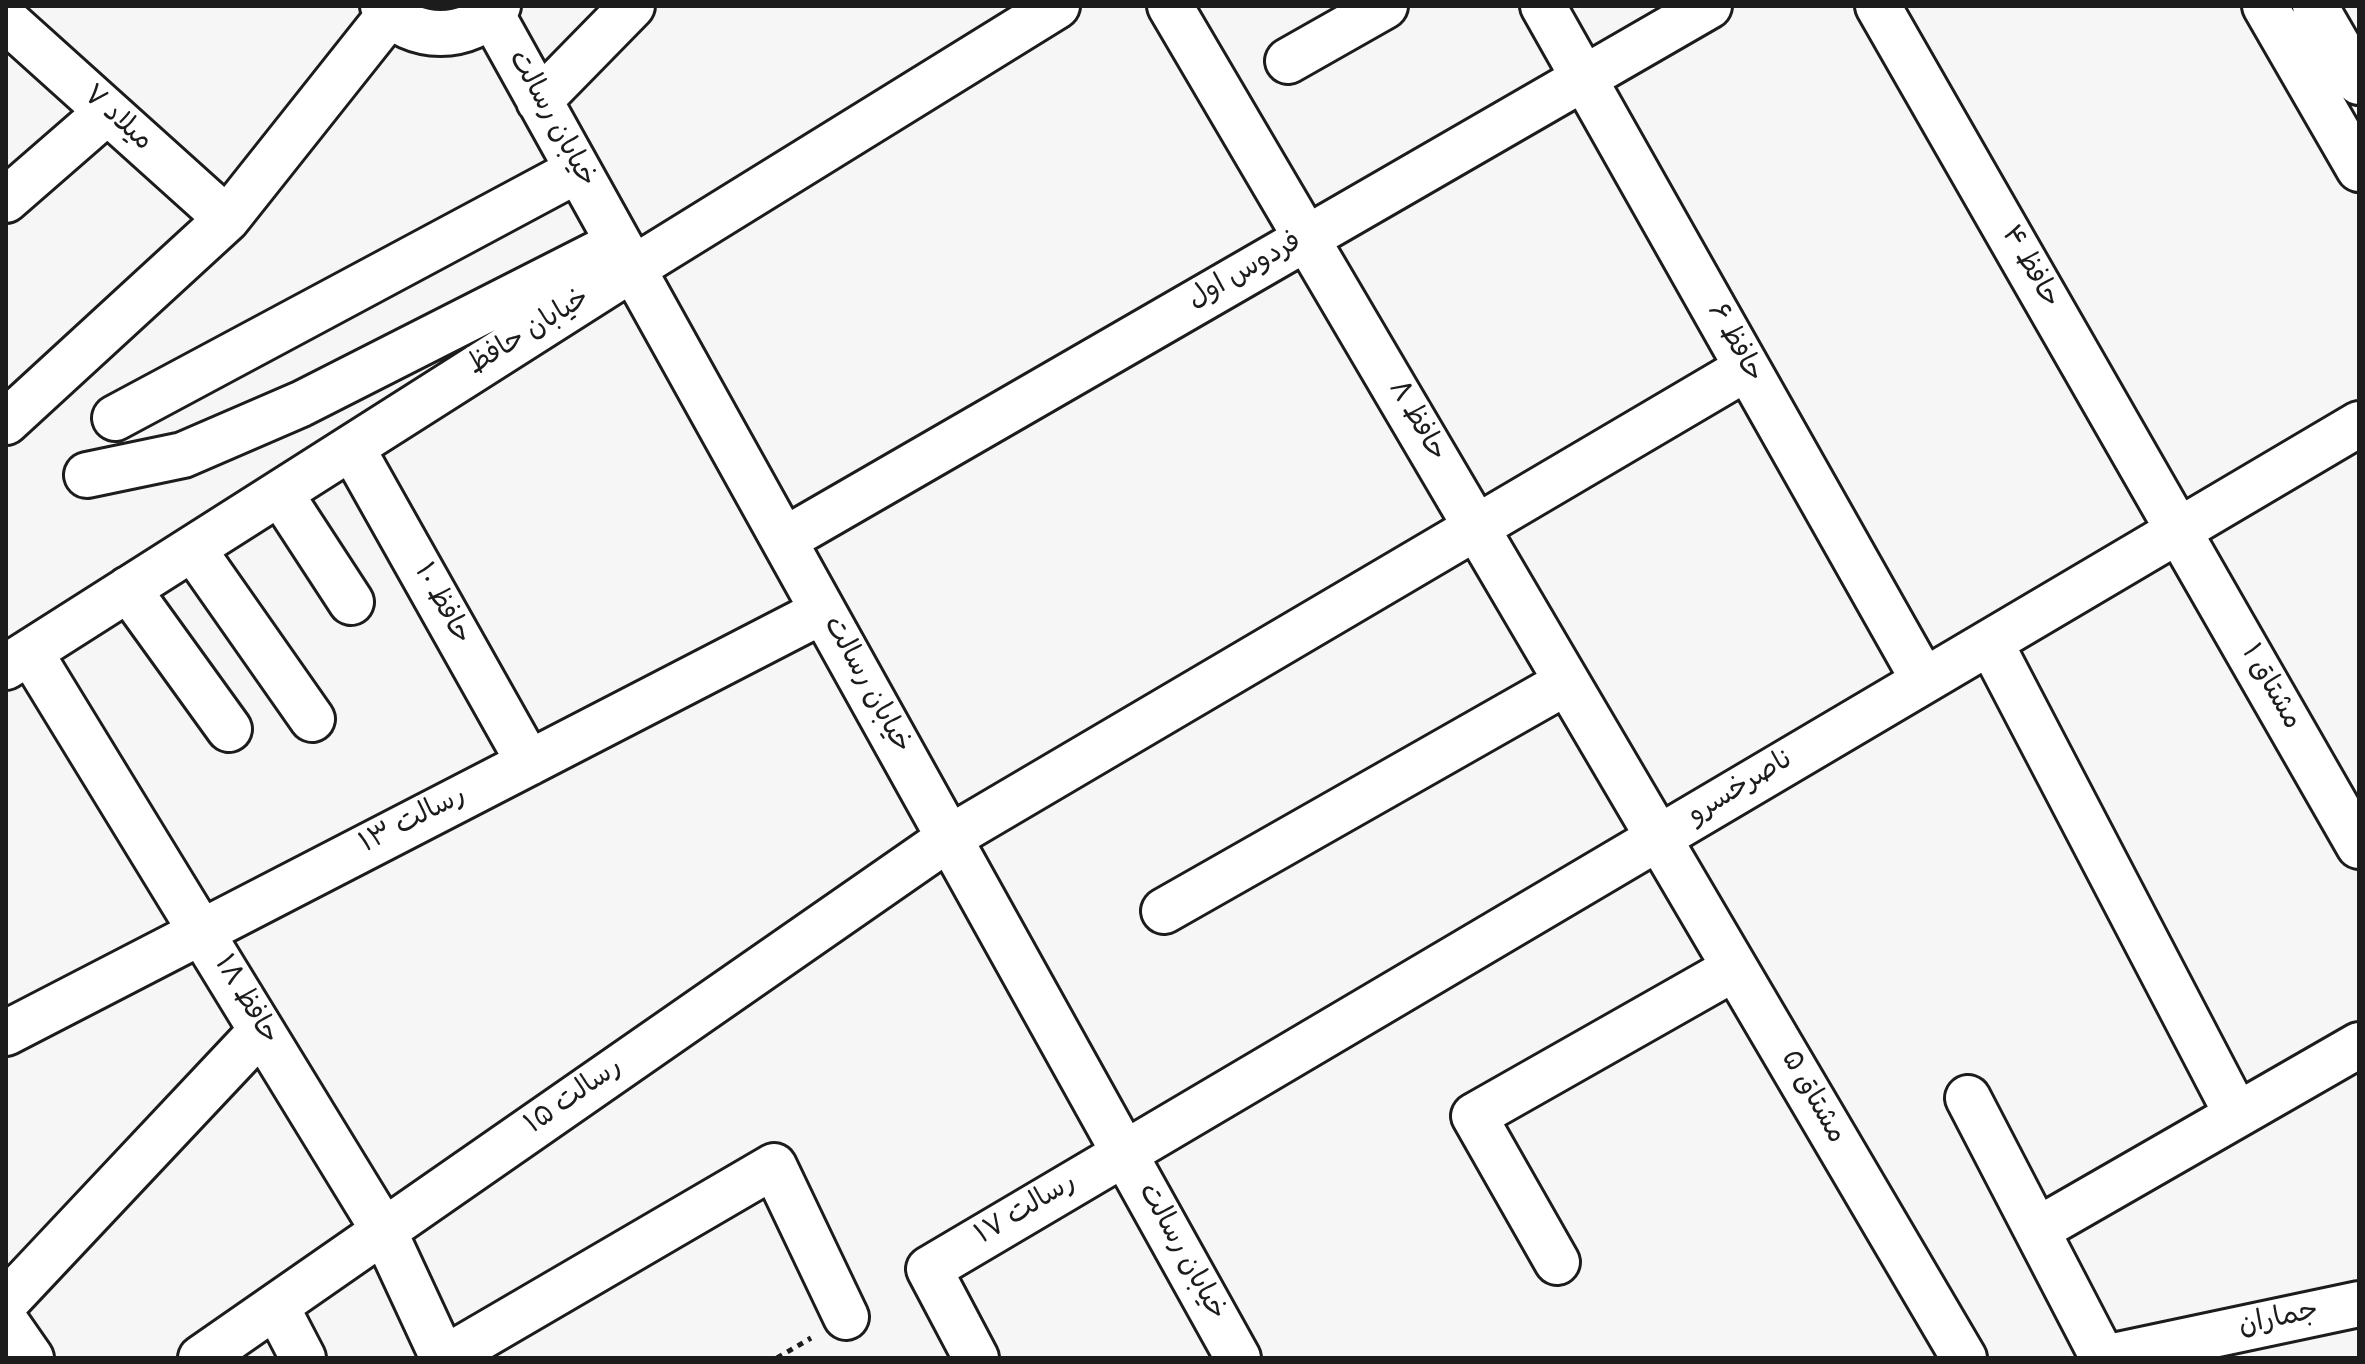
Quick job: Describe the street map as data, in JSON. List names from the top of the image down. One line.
{"streets":{"street":["میلاد ۷","خیابان رسالت","حافظ ۴","فردوس اول","خیابان حافظ","حافظ ۶","حافظ ۸","حافظ ۱۰","مشتاق ۱","ناصرخسرو","رسالت ۱۳","حافظ ۱۸","رسالت ۱۵","مشتاق ۵","رسالت ۱۷","جماران"]},"crossings":[["خیابان رسالت","فردوس اول"],["خیابان رسالت","خیابان حافظ"],["خیابان رسالت","ناصرخسرو"],["خیابان رسالت","رسالت ۱۳"],["خیابان رسالت","رسالت ۱۵"],["خیابان رسالت","رسالت ۱۷"],["حافظ ۴","مشتاق ۱"],["حافظ ۴","ناصرخسرو"],["فردوس اول","حافظ ۶"],["فردوس اول","حافظ ۸"],["خیابان حافظ","حافظ ۱۰"],["خیابان حافظ","حافظ ۱۸"],["حافظ ۶","ناصرخسرو"],["حافظ ۶","رسالت ۱۵"],["حافظ ۸","ناصرخسرو"],["حافظ ۸","رسالت ۱۵"],["حافظ ۸","مشتاق ۵"],["حافظ ۱۰","رسالت ۱۳"],["مشتاق ۱","ناصرخسرو"],["ناصرخسرو","مشتاق ۵"],["ناصرخسرو","رسالت ۱۷"],["رسالت ۱۳","حافظ ۱۸"],["حافظ ۱۸","رسالت ۱۵"]]}
